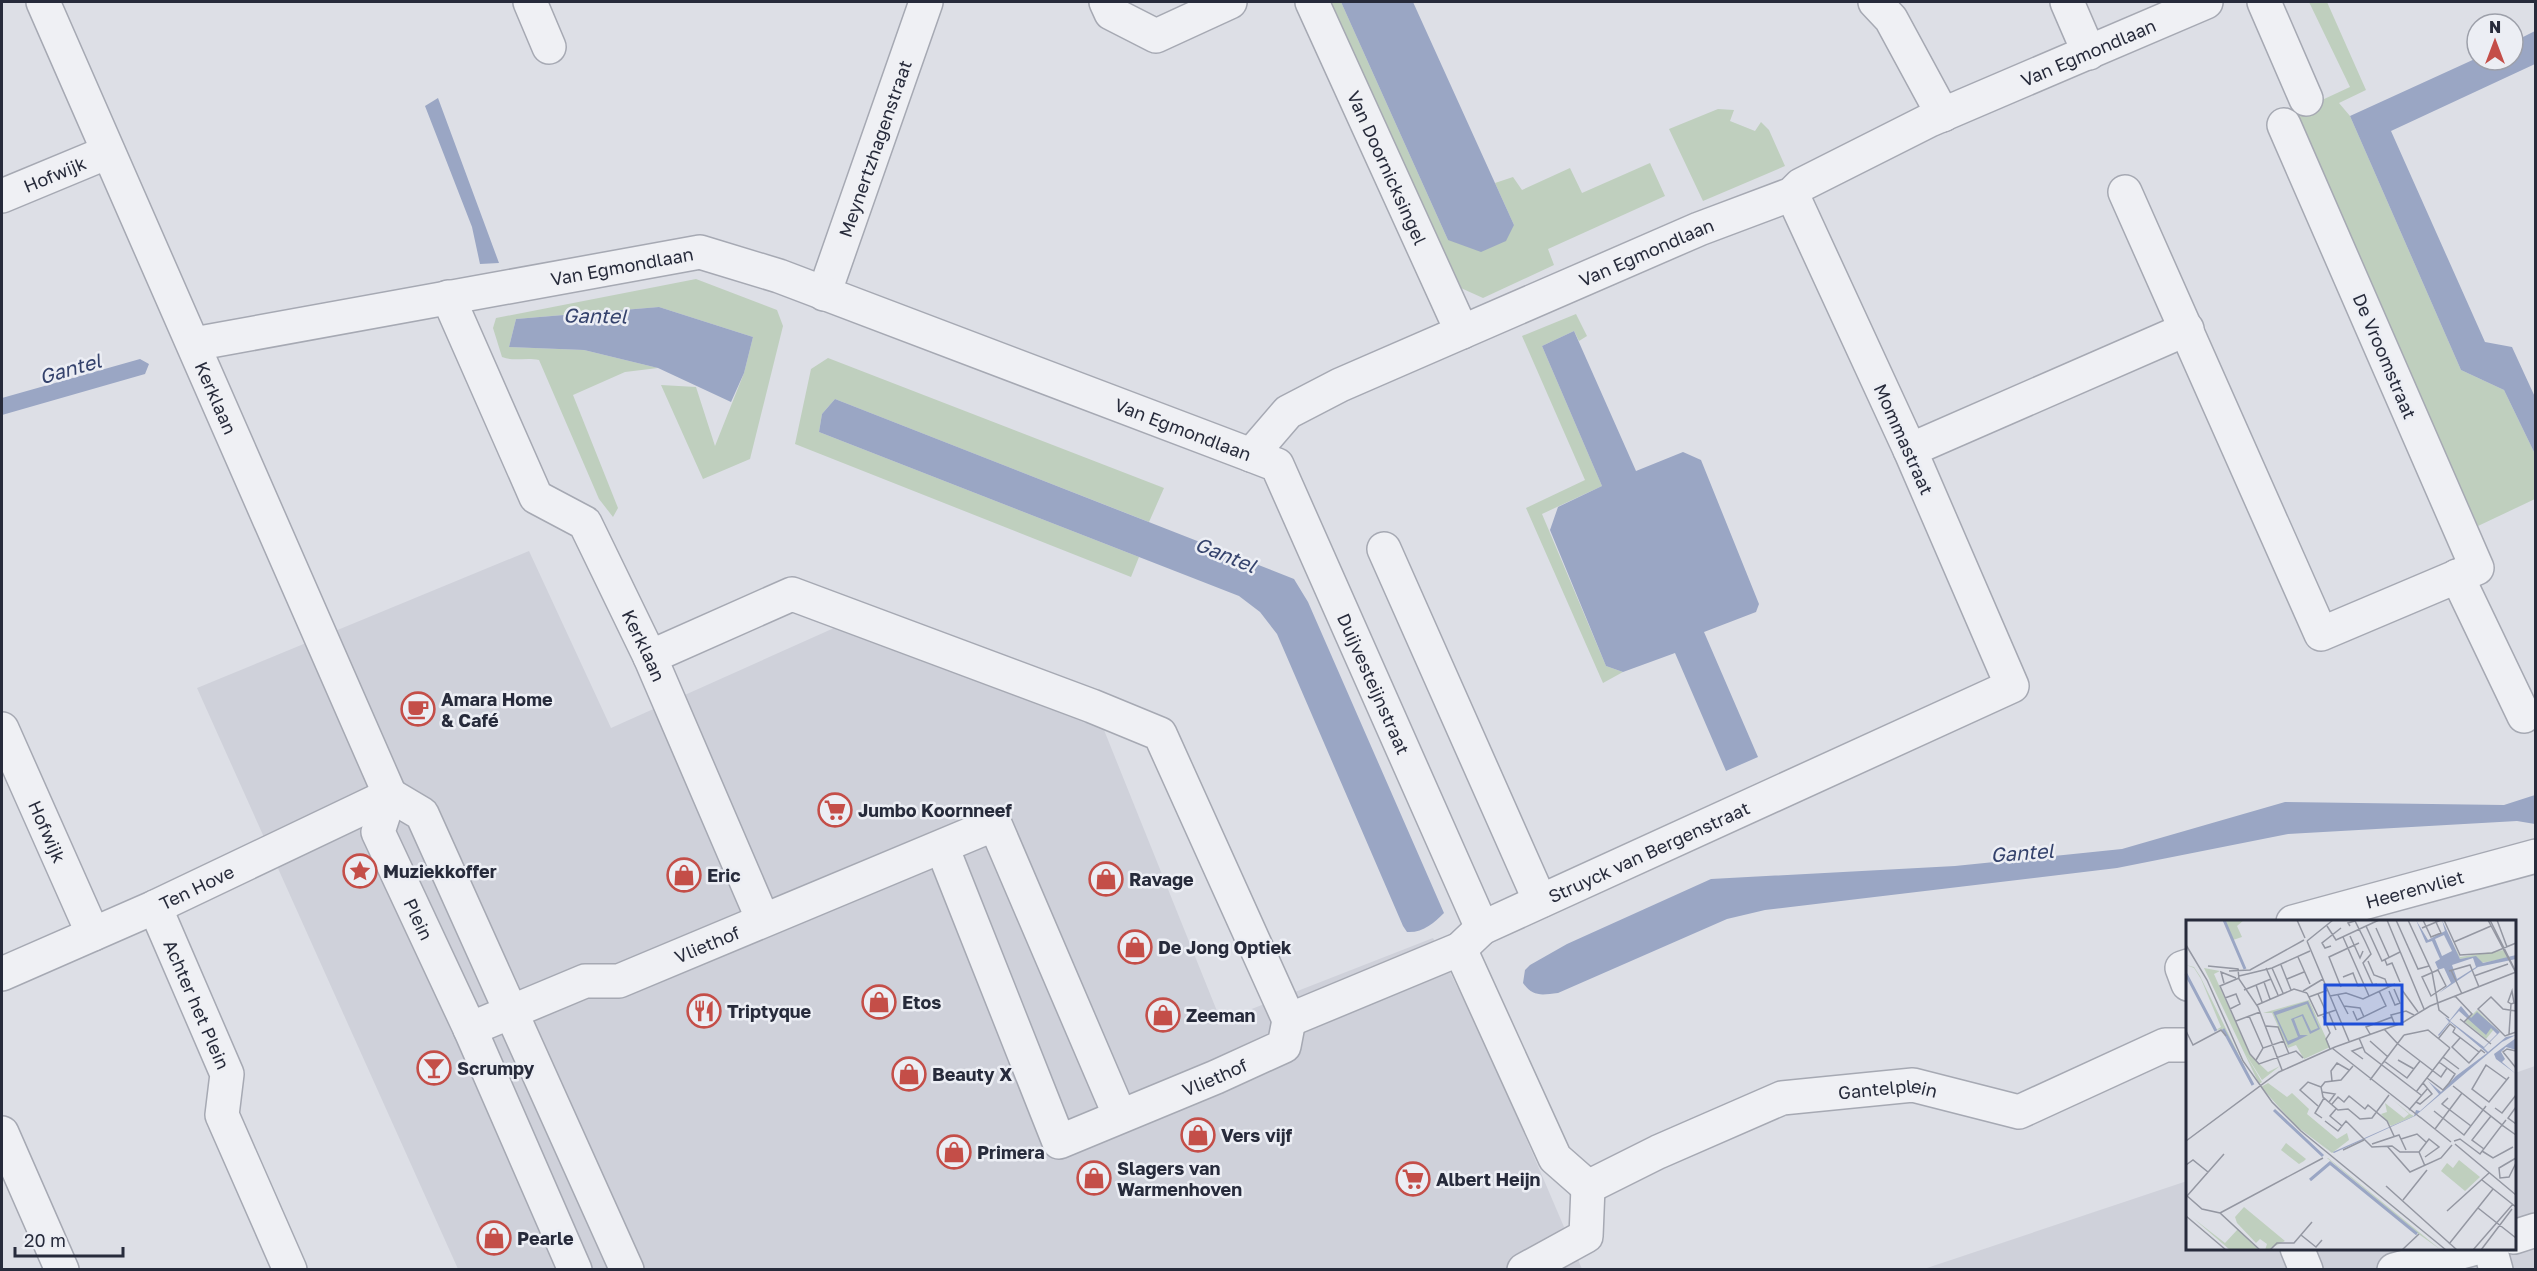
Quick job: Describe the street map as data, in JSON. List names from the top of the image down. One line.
{"streets":{"street":["Van Egmondlaan","Meynertzhagenstraat","Van Doornicksingel","Hofwijk","De Vroomstraat","Kerklaan","Mommastraat","Duijvesteijnstraat","Struyck van Bergenstraat","Ten Hove","Heerenvliet","Plein","Vliethof","Achter het Plein","Gantelplein"]},"crossings":[["Van Egmondlaan","Meynertzhagenstraat"],["Van Egmondlaan","Van Doornicksingel"],["Van Egmondlaan","Kerklaan"],["Van Egmondlaan","Mommastraat"],["Van Egmondlaan","Duijvesteijnstraat"],["Hofwijk","Kerklaan"],["Hofwijk","Ten Hove"],["Kerklaan","Ten Hove"],["Kerklaan","Plein"],["Kerklaan","Vliethof"],["Mommastraat","Struyck van Bergenstraat"],["Duijvesteijnstraat","Struyck van Bergenstraat"],["Struyck van Bergenstraat","Vliethof"],["Ten Hove","Plein"],["Ten Hove","Achter het Plein"],["Plein","Vliethof"]],"water":["Gantel"],"places":{"cafe":["Amara Home & Café"],"supermarket":["Jumbo Koornneef","Albert Heijn"],"place":["Muziekkoffer"],"shop":["Eric","Ravage","De Jong Optiek","Etos","Zeeman","Beauty X","Vers vijf","Primera","Slagers van Warmenhoven","Pearle"],"restaurant":["Triptyque"],"bar":["Scrumpy"]},"scale_bar":"20 m","north":"top"}
